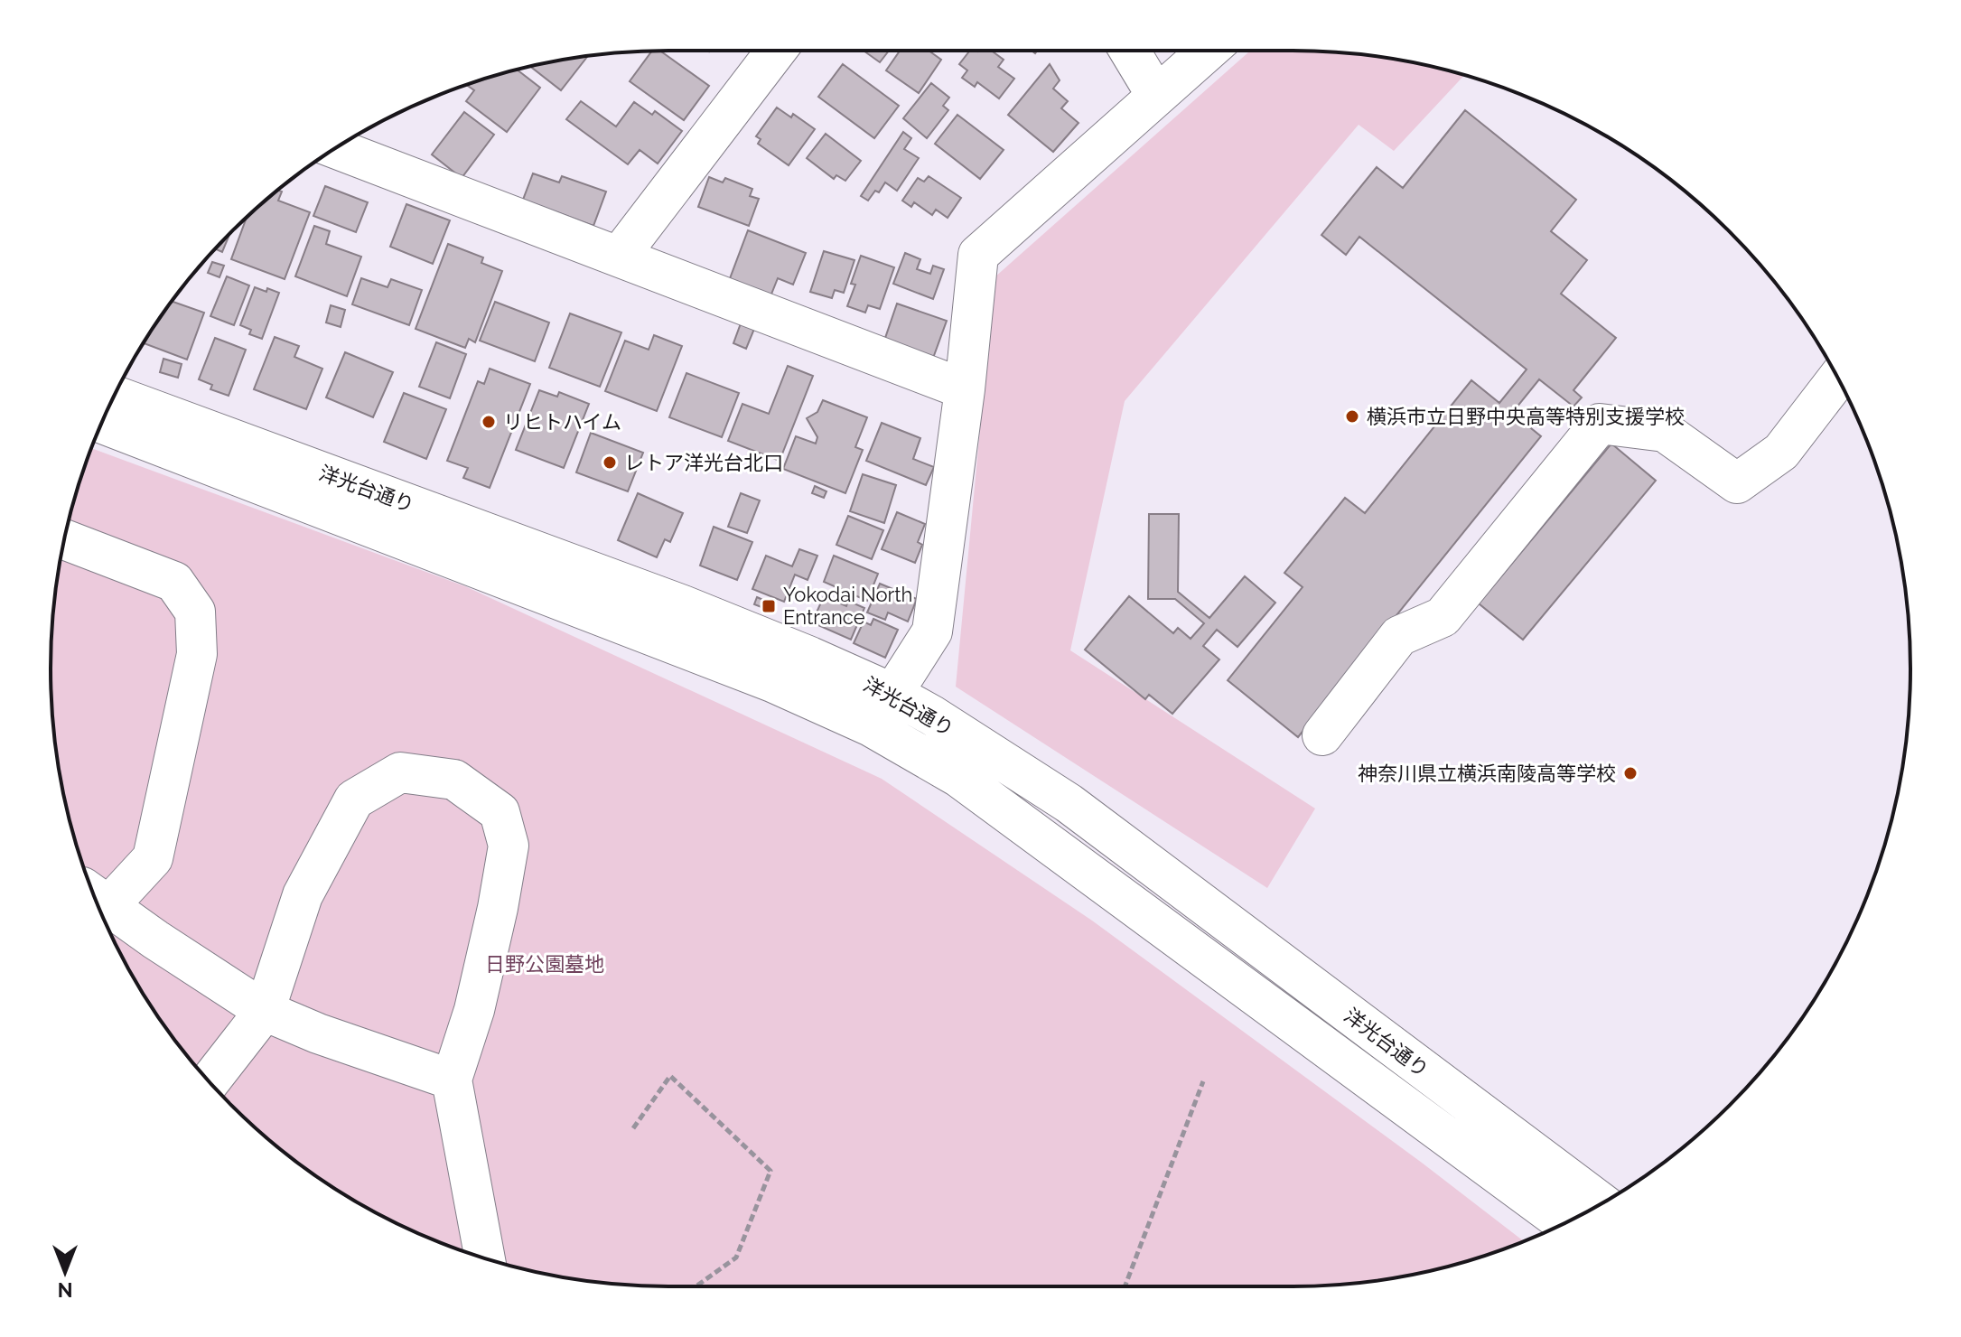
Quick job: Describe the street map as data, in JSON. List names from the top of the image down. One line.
{"streets":{"street":["洋光台通り"]},"parks":["日野公園墓地"],"places":{"other":["横浜市立日野中央高等特別支援学校","リヒトハイム","レトア洋光台北口","神奈川県立横浜南陵高等学校"],"transit":["Yokodai North Entrance"]},"north":"bottom"}
